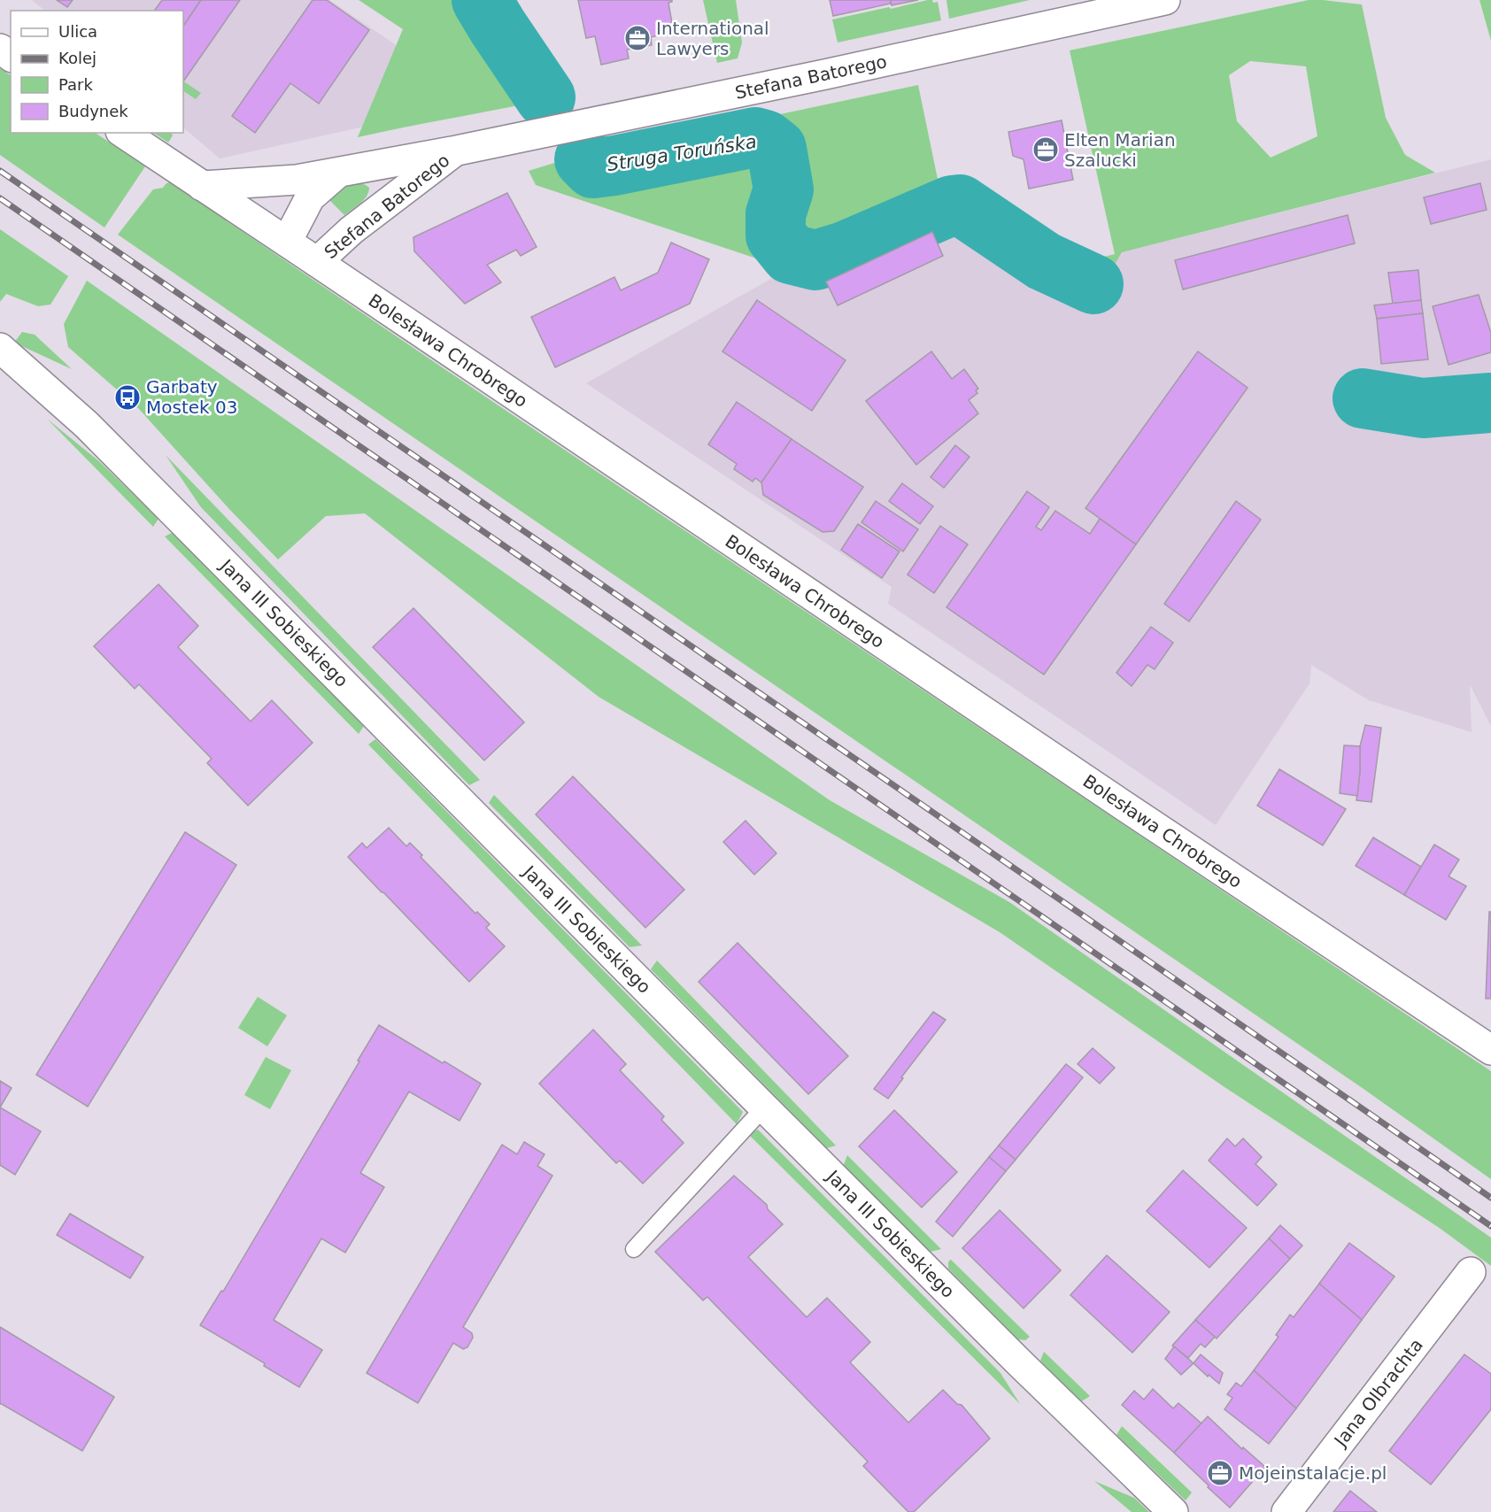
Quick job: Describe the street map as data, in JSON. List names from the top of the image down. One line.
{"streets":{"street":["Stefana Batorego","Bolesława Chrobrego","Jana III Sobieskiego","Jana Olbrachta"]},"crossings":[["Stefana Batorego","Bolesława Chrobrego"]],"water":["Struga Toruńska"],"places":{"office":["International Lawyers","Elten Marian Szalucki","Mojeinstalacje.pl"],"bus stop":["Garbaty Mostek 03"]},"legend":["Ulica","Kolej","Park","Budynek"]}
